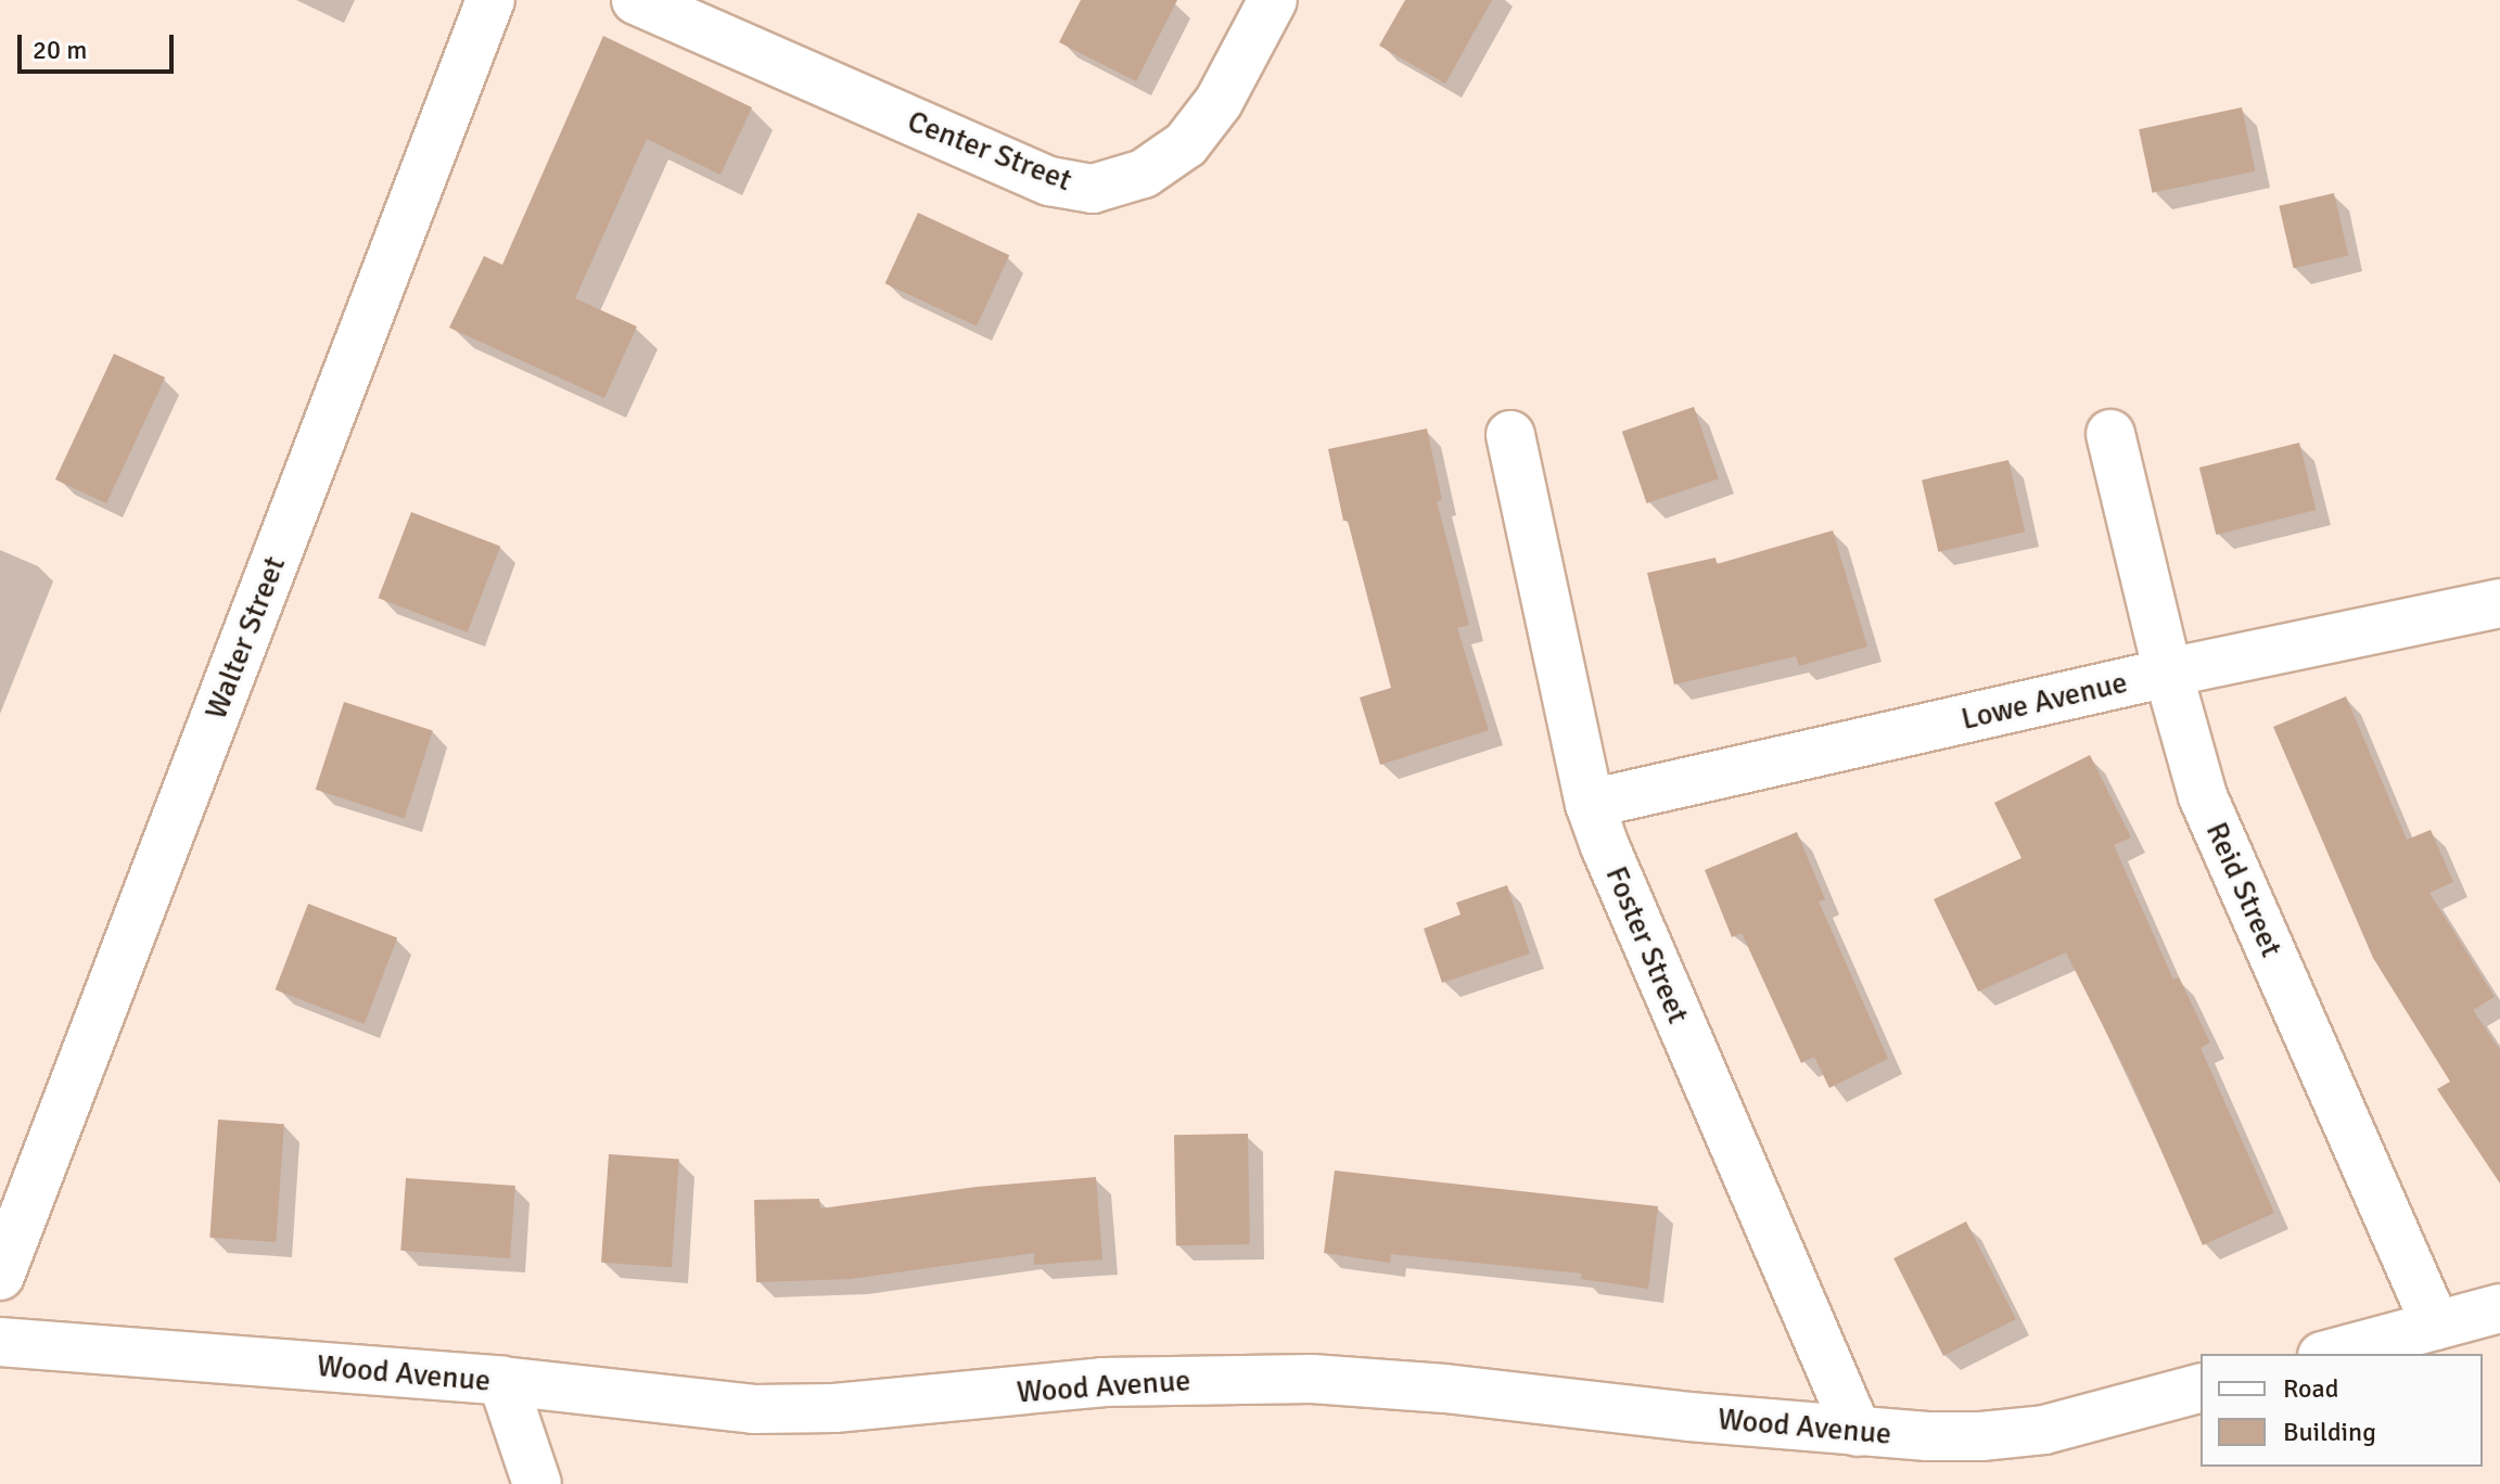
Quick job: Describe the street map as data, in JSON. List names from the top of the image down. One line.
{"streets":{"street":["Center Street","Walter Street","Lowe Avenue","Reid Street","Foster Street","Wood Avenue"]},"crossings":[["Lowe Avenue","Reid Street"],["Lowe Avenue","Foster Street"],["Foster Street","Wood Avenue"]],"legend":["Road","Building"],"scale_bar":"20 m"}
